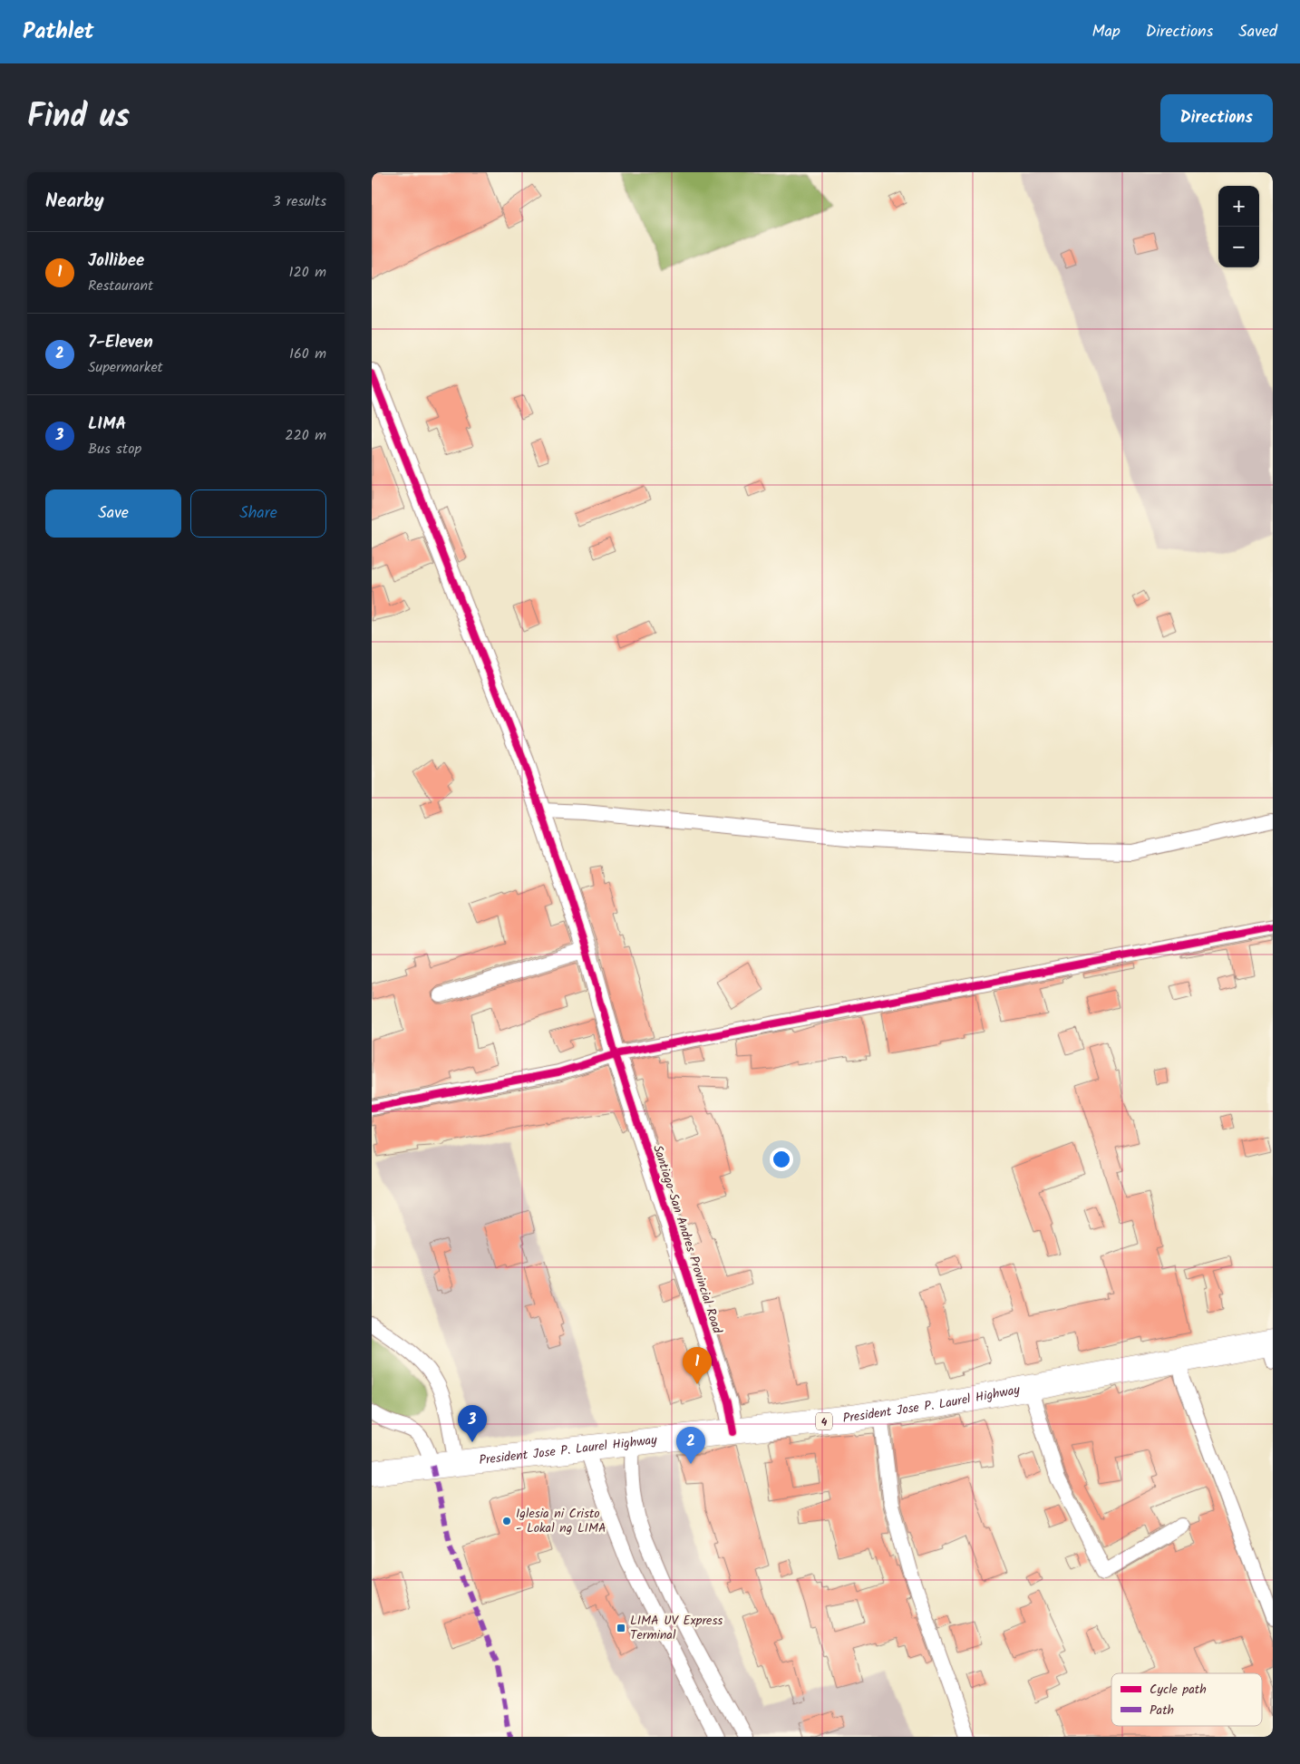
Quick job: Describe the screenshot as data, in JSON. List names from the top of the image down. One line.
{"streets":{"highway":["President Jose P. Laurel Highway","4"],"street":["Santiago-San Andres Provincial Road"]},"crossings":[["Santiago-San Andres Provincial Road","President Jose P. Laurel Highway"]],"places":{"other":["Iglesia ni Cristo - Lokal ng LIMA"],"transit":["LIMA UV Express Terminal"]},"legend":["Cycle path","Path"],"page":{"header":"Pathlet","nav":["Map","Directions","Saved"],"title":"Find us","buttons":["Directions",["Save","Share"]],"heading":["Nearby","3 results"],"map_buttons":["+","−"],"list":[{"mark":"1","name":"Jollibee","note":"Restaurant","value":"120 m"},{"mark":"2","name":"7-Eleven","note":"Supermarket","value":"160 m"},{"mark":"3","name":"LIMA","note":"Bus stop","value":"220 m"}],"pins":["1","3","2"]}}
